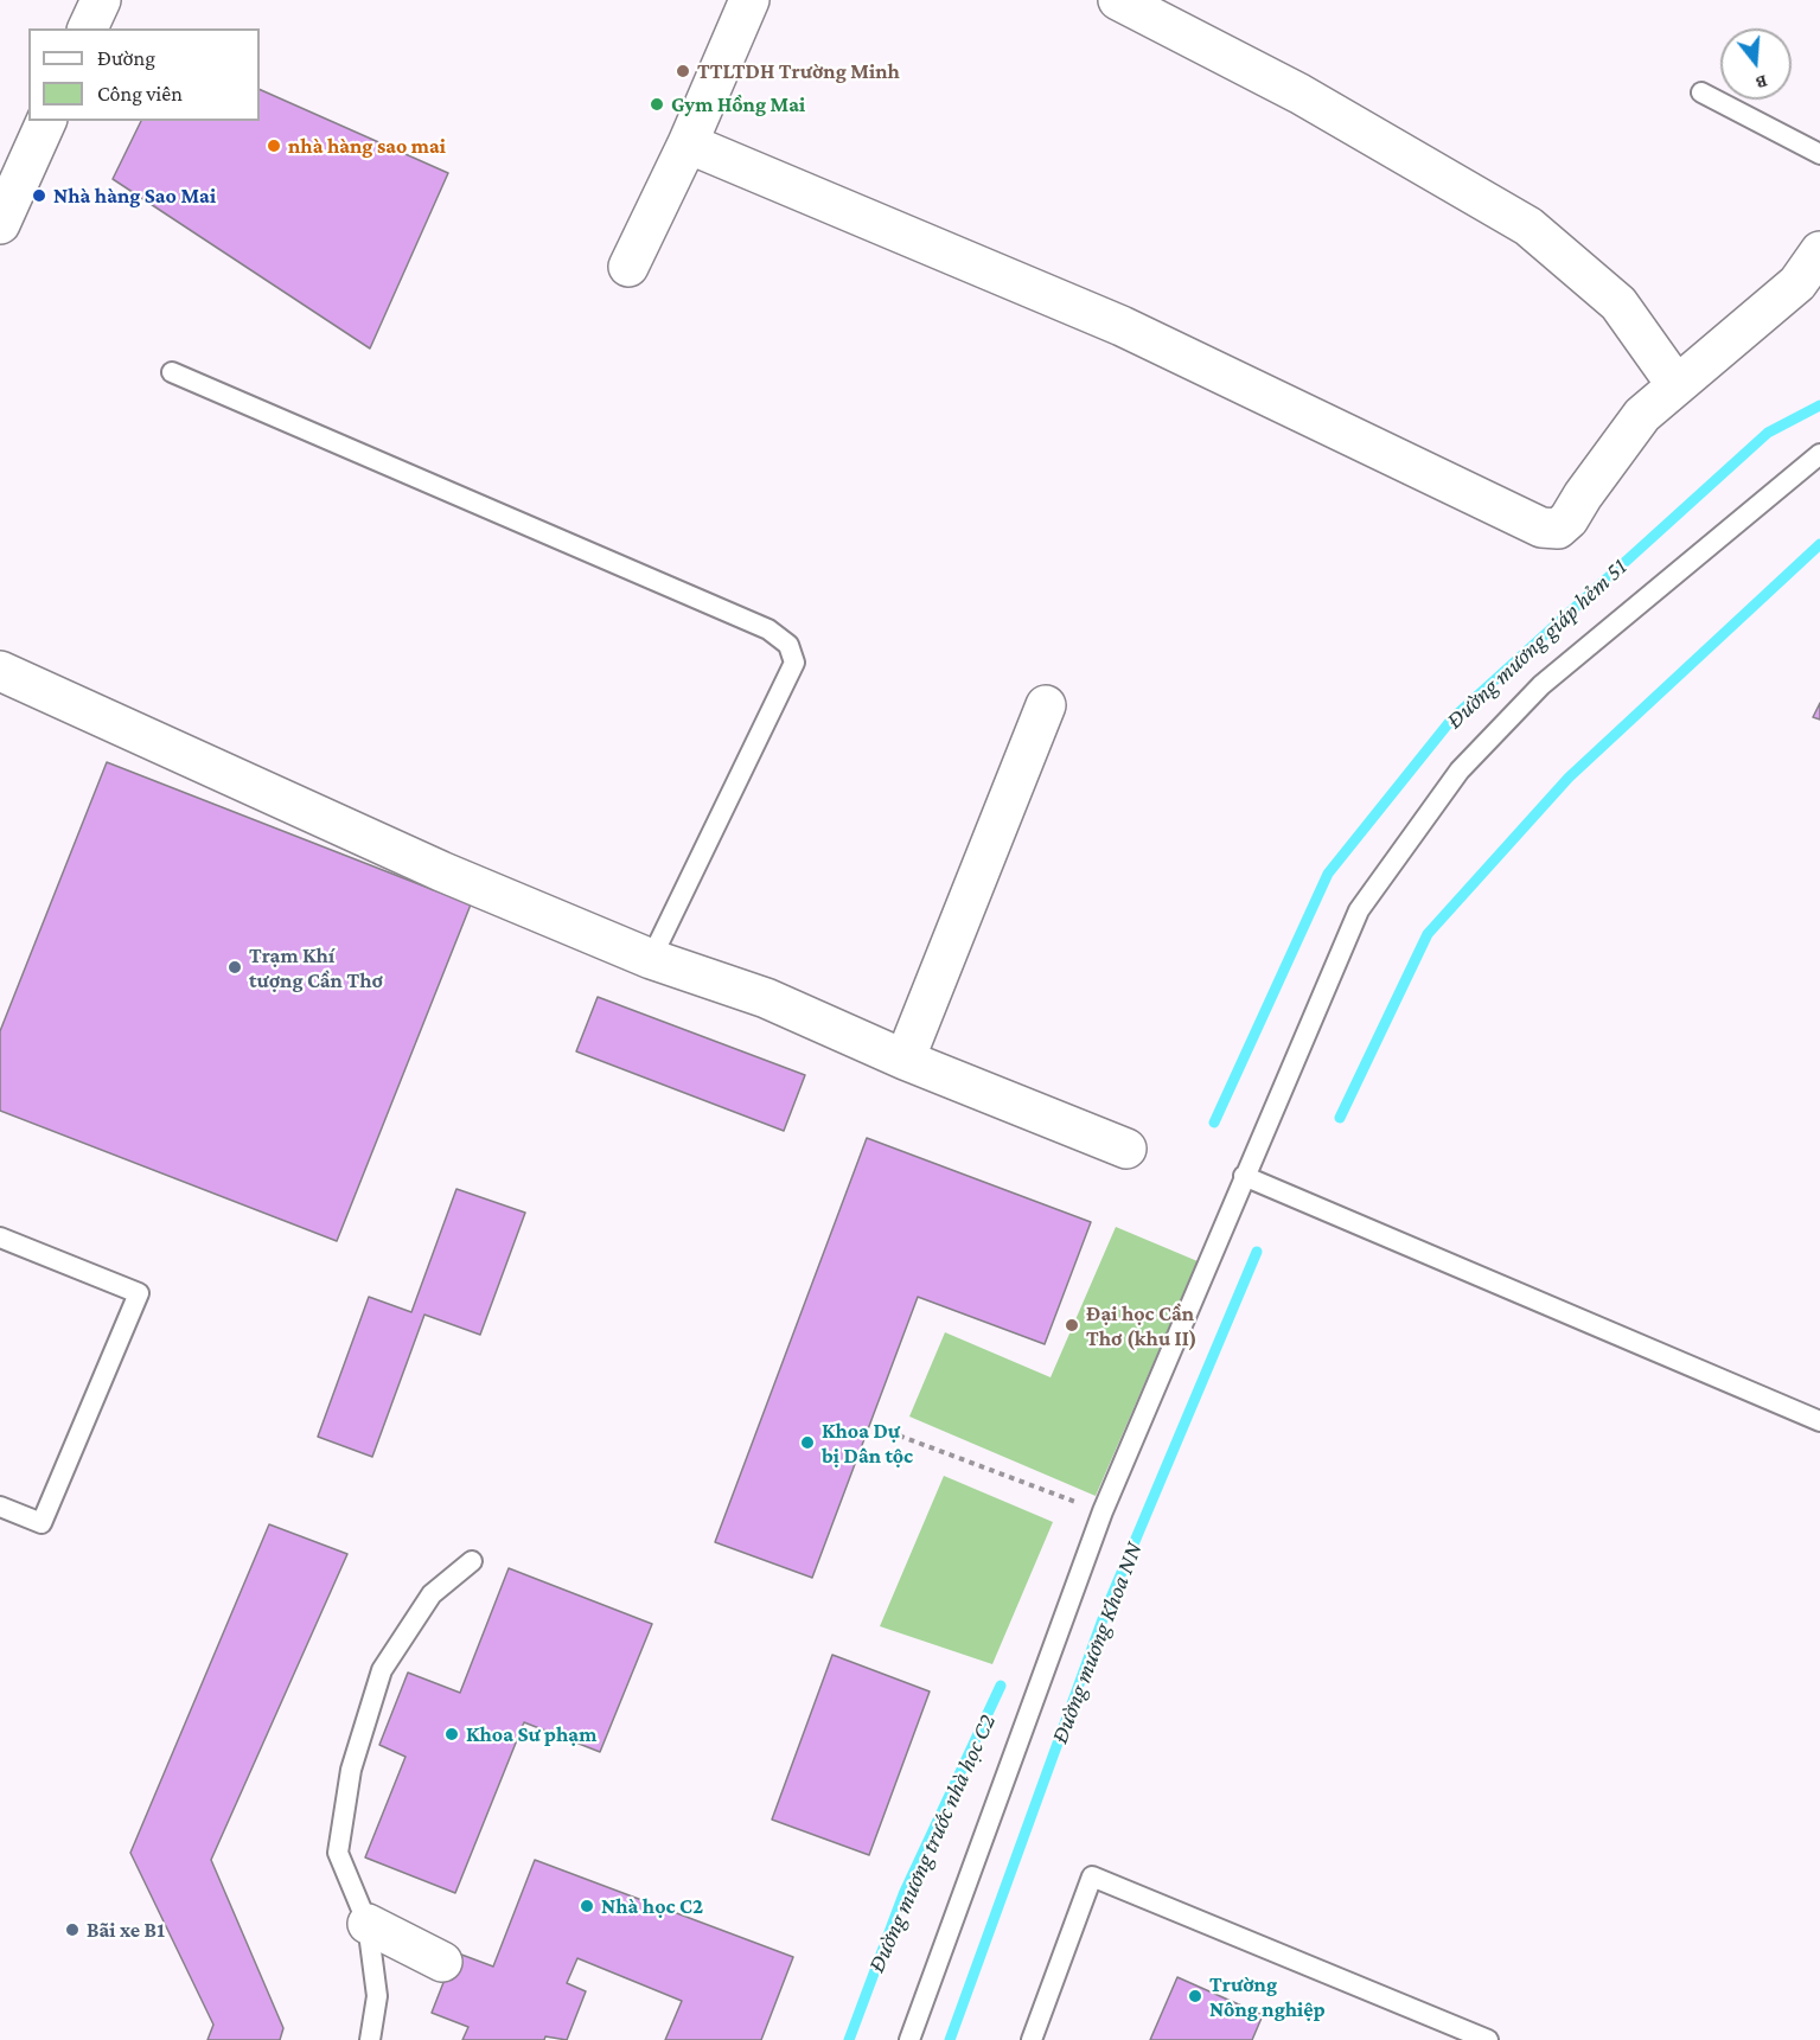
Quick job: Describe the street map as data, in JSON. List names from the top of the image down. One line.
{"water":["Đường mương giáp hẻm 51","Đường mương Khoa NN","Đường mương trước nhà học C2"],"places":["TTLTDH Trường Minh","Gym Hồng Mai","nhà hàng sao mai","Nhà hàng Sao Mai","Trạm Khí tượng Cần Thơ","Đại học Cần Thơ (khu II)","Khoa Dự bị Dân tộc","Khoa Sư phạm","Nhà học C2","Bãi xe B1","Trường Nông nghiệp"],"legend":["Đường","Công viên"],"north":"bottom"}
